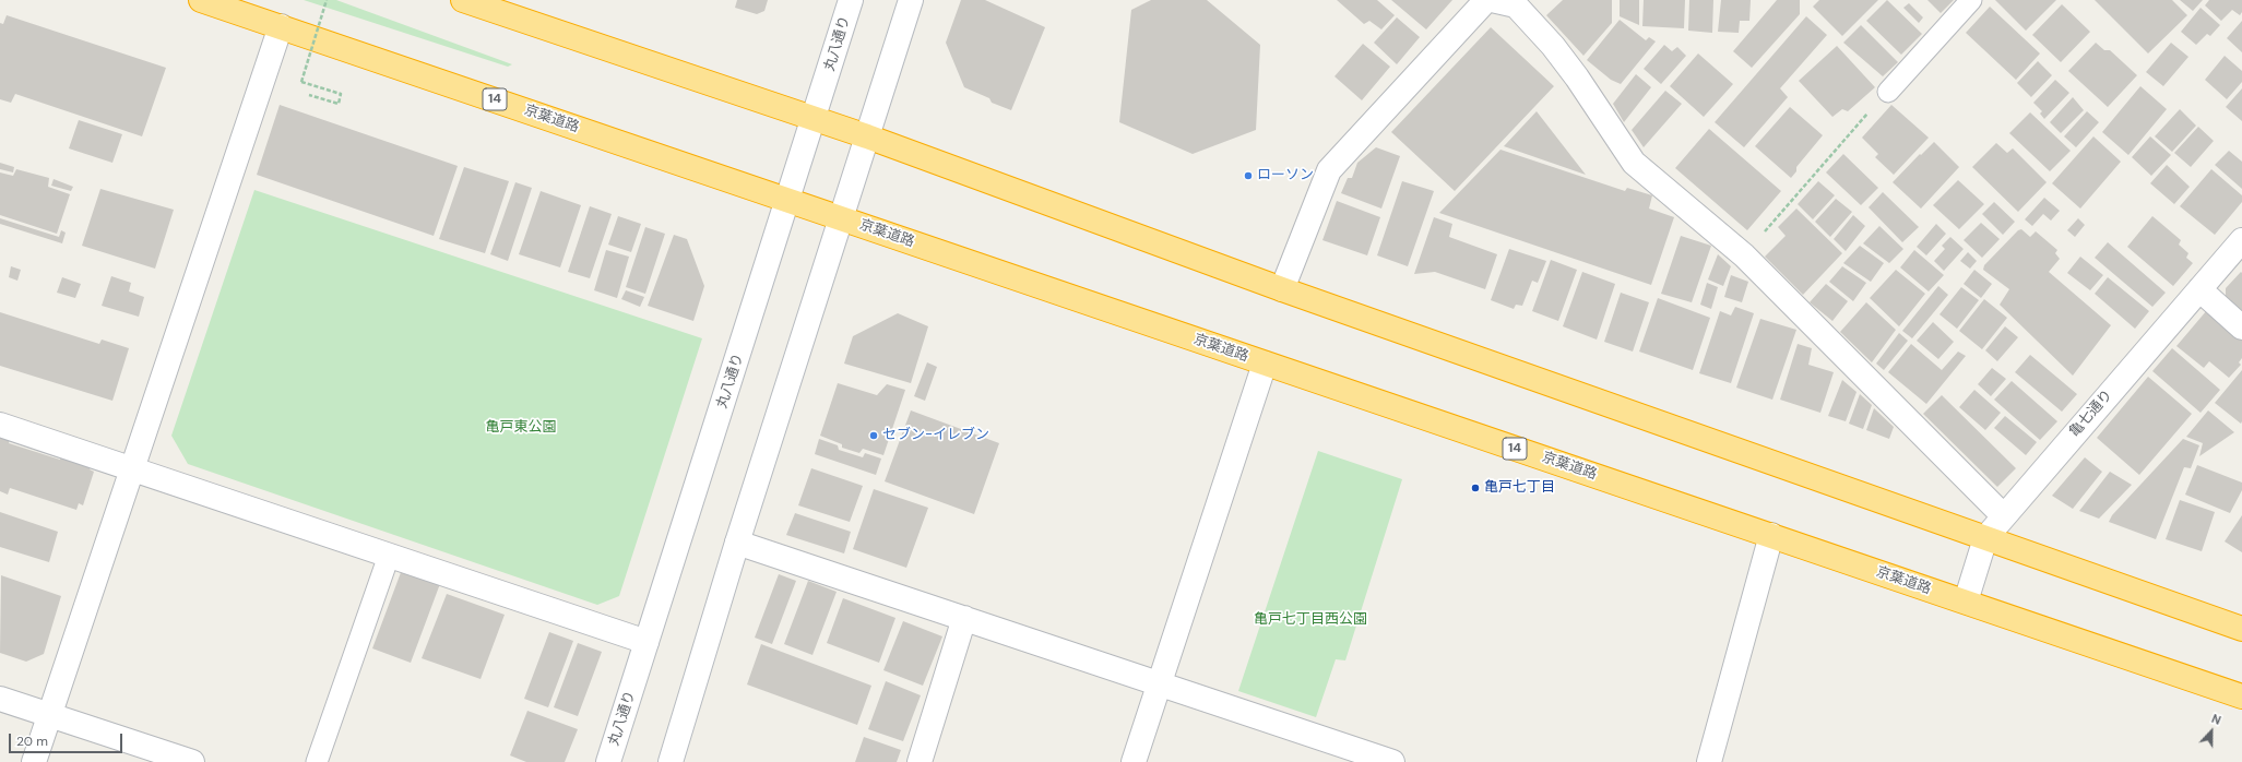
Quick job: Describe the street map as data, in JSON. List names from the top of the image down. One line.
{"streets":{"highway":["14","京葉道路"],"street":["丸八通り","亀七通り"]},"crossings":[["丸八通り","京葉道路"],["京葉道路","亀七通り"]],"parks":["亀戸東公園","亀戸七丁目西公園"],"places":["ローソン","セブン-イレブン","亀戸七丁目"],"scale_bar":"20 m","north":"top"}
